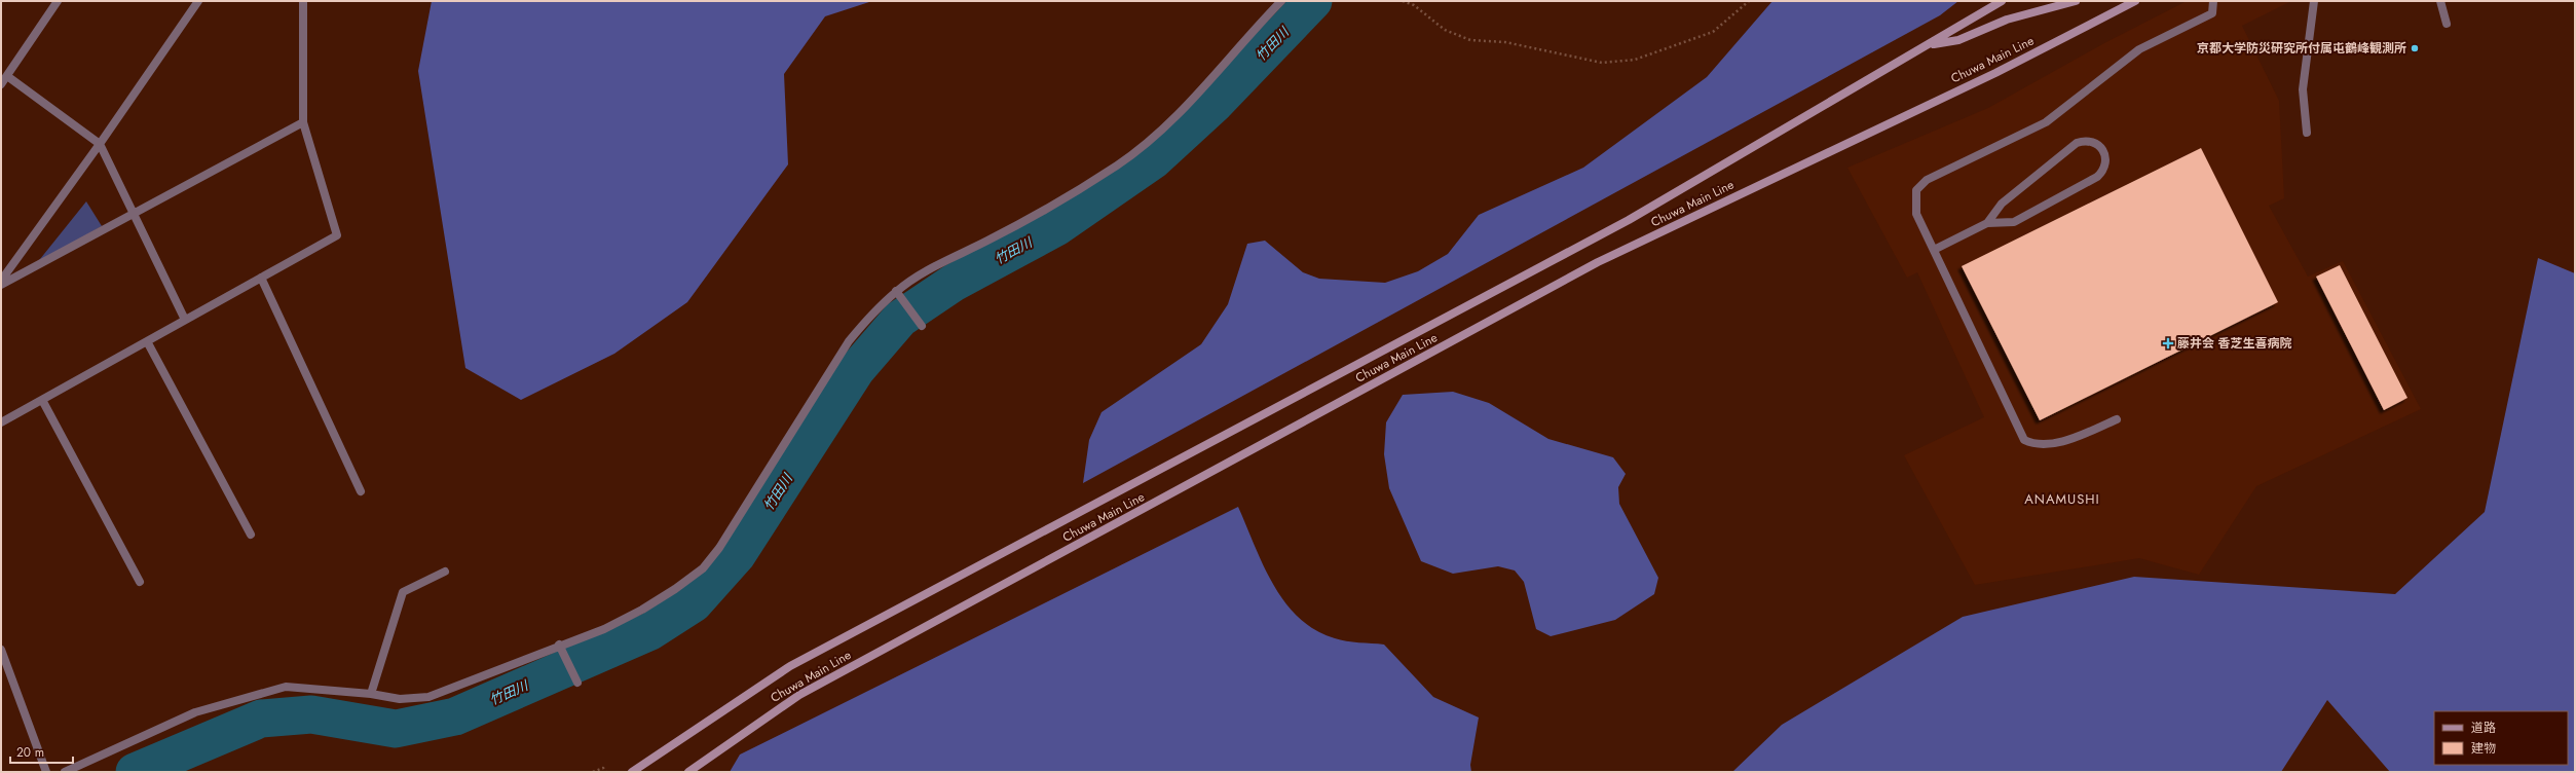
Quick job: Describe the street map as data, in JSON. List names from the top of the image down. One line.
{"streets":{"main road":["Chuwa Main Line"]},"districts":["ANAMUSHI"],"water":["竹田川"],"places":{"other":["京都大学防災研究所付属屯鶴峰観測所"],"health":["藤井会 香芝生喜病院"]},"legend":["道路","建物"],"scale_bar":"20 m"}
